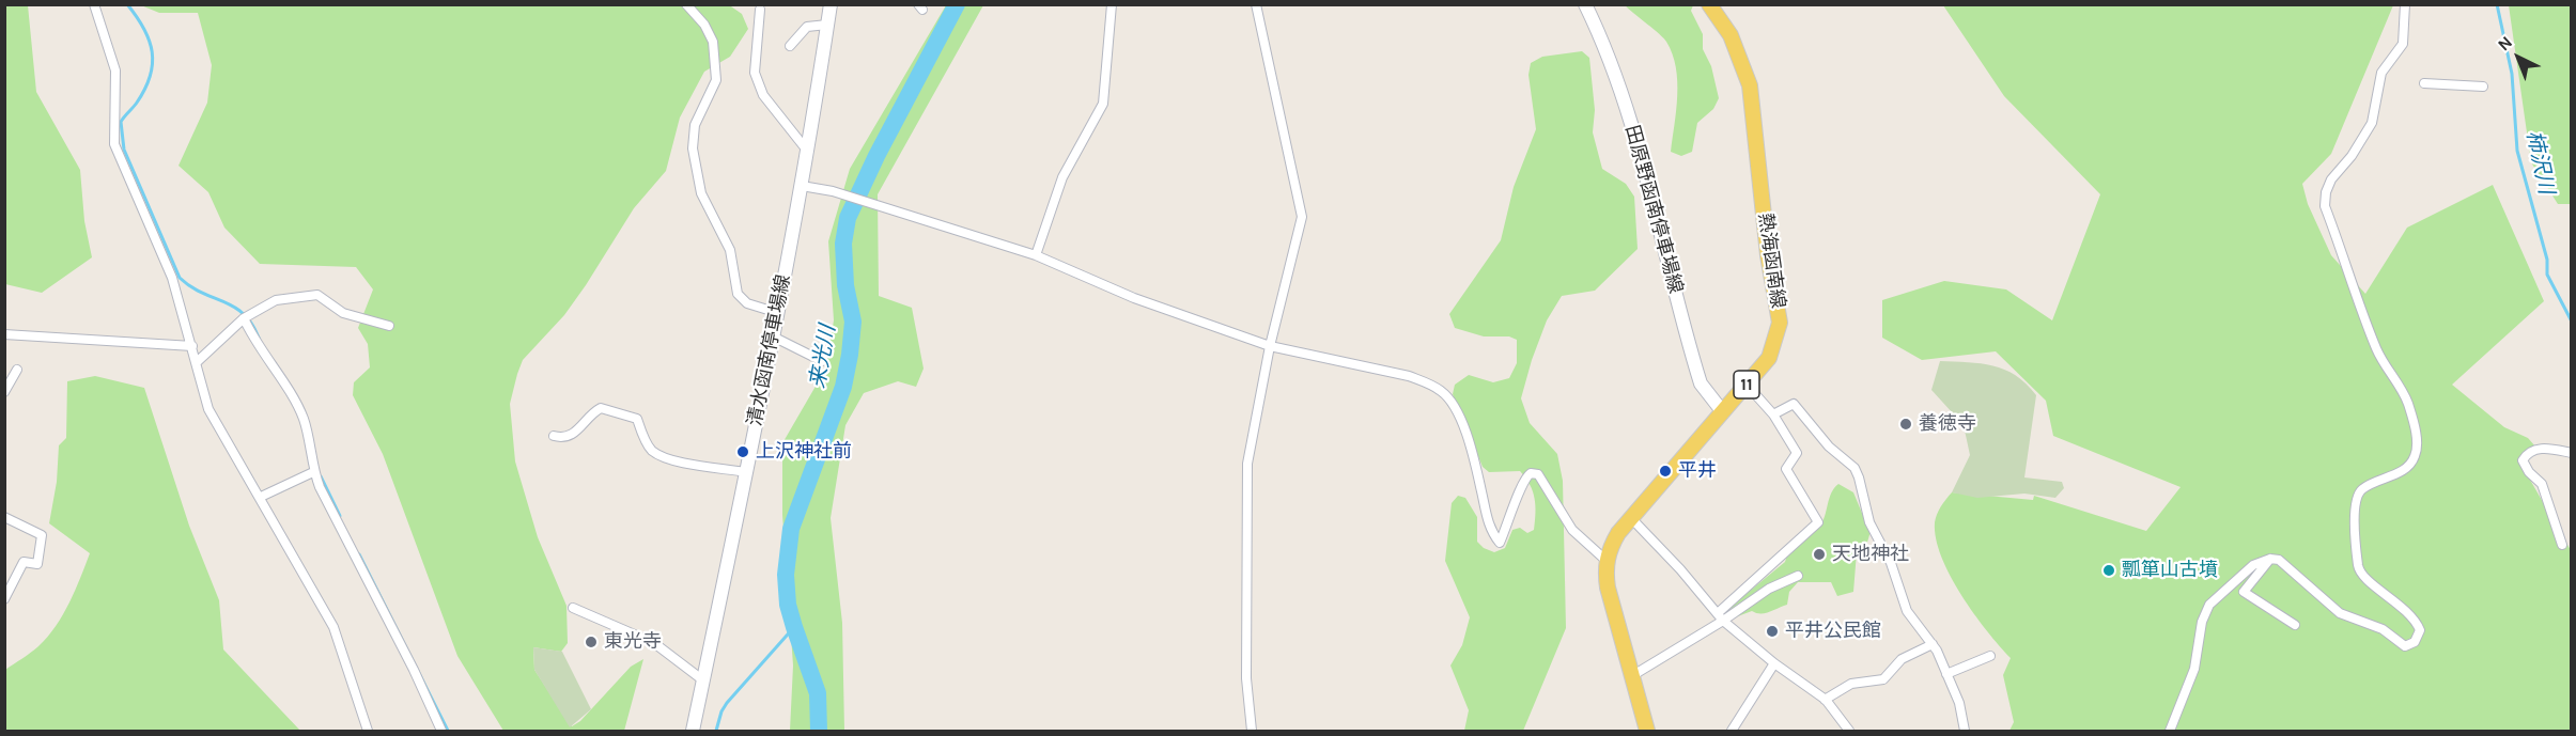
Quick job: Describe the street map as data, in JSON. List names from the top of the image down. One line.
{"streets":{"main road":["田原野函南停車場線","熱海函南線","清水函南停車場線","11"]},"crossings":[["田原野函南停車場線","熱海函南線"]],"water":["柿沢川","来光川"],"places":["養徳寺","上沢神社前","平井","天地神社","瓢箪山古墳","平井公民館","東光寺"],"north":"top left"}
